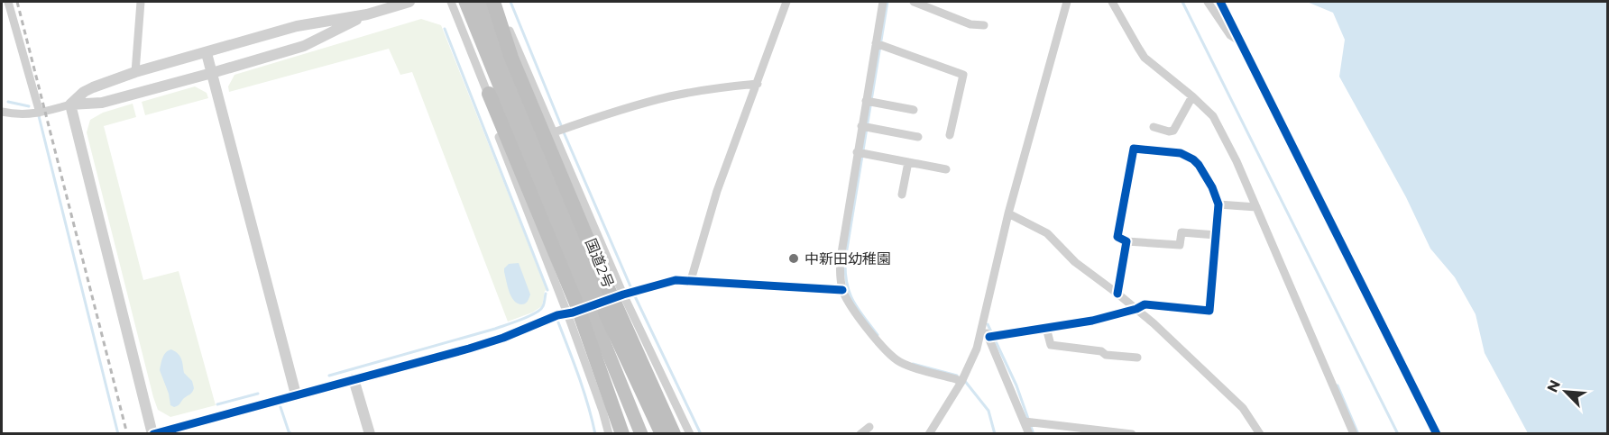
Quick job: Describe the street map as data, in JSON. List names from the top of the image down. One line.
{"streets":{"highway":["国道2号"]},"places":["中新田幼稚園"],"north":"top left"}
